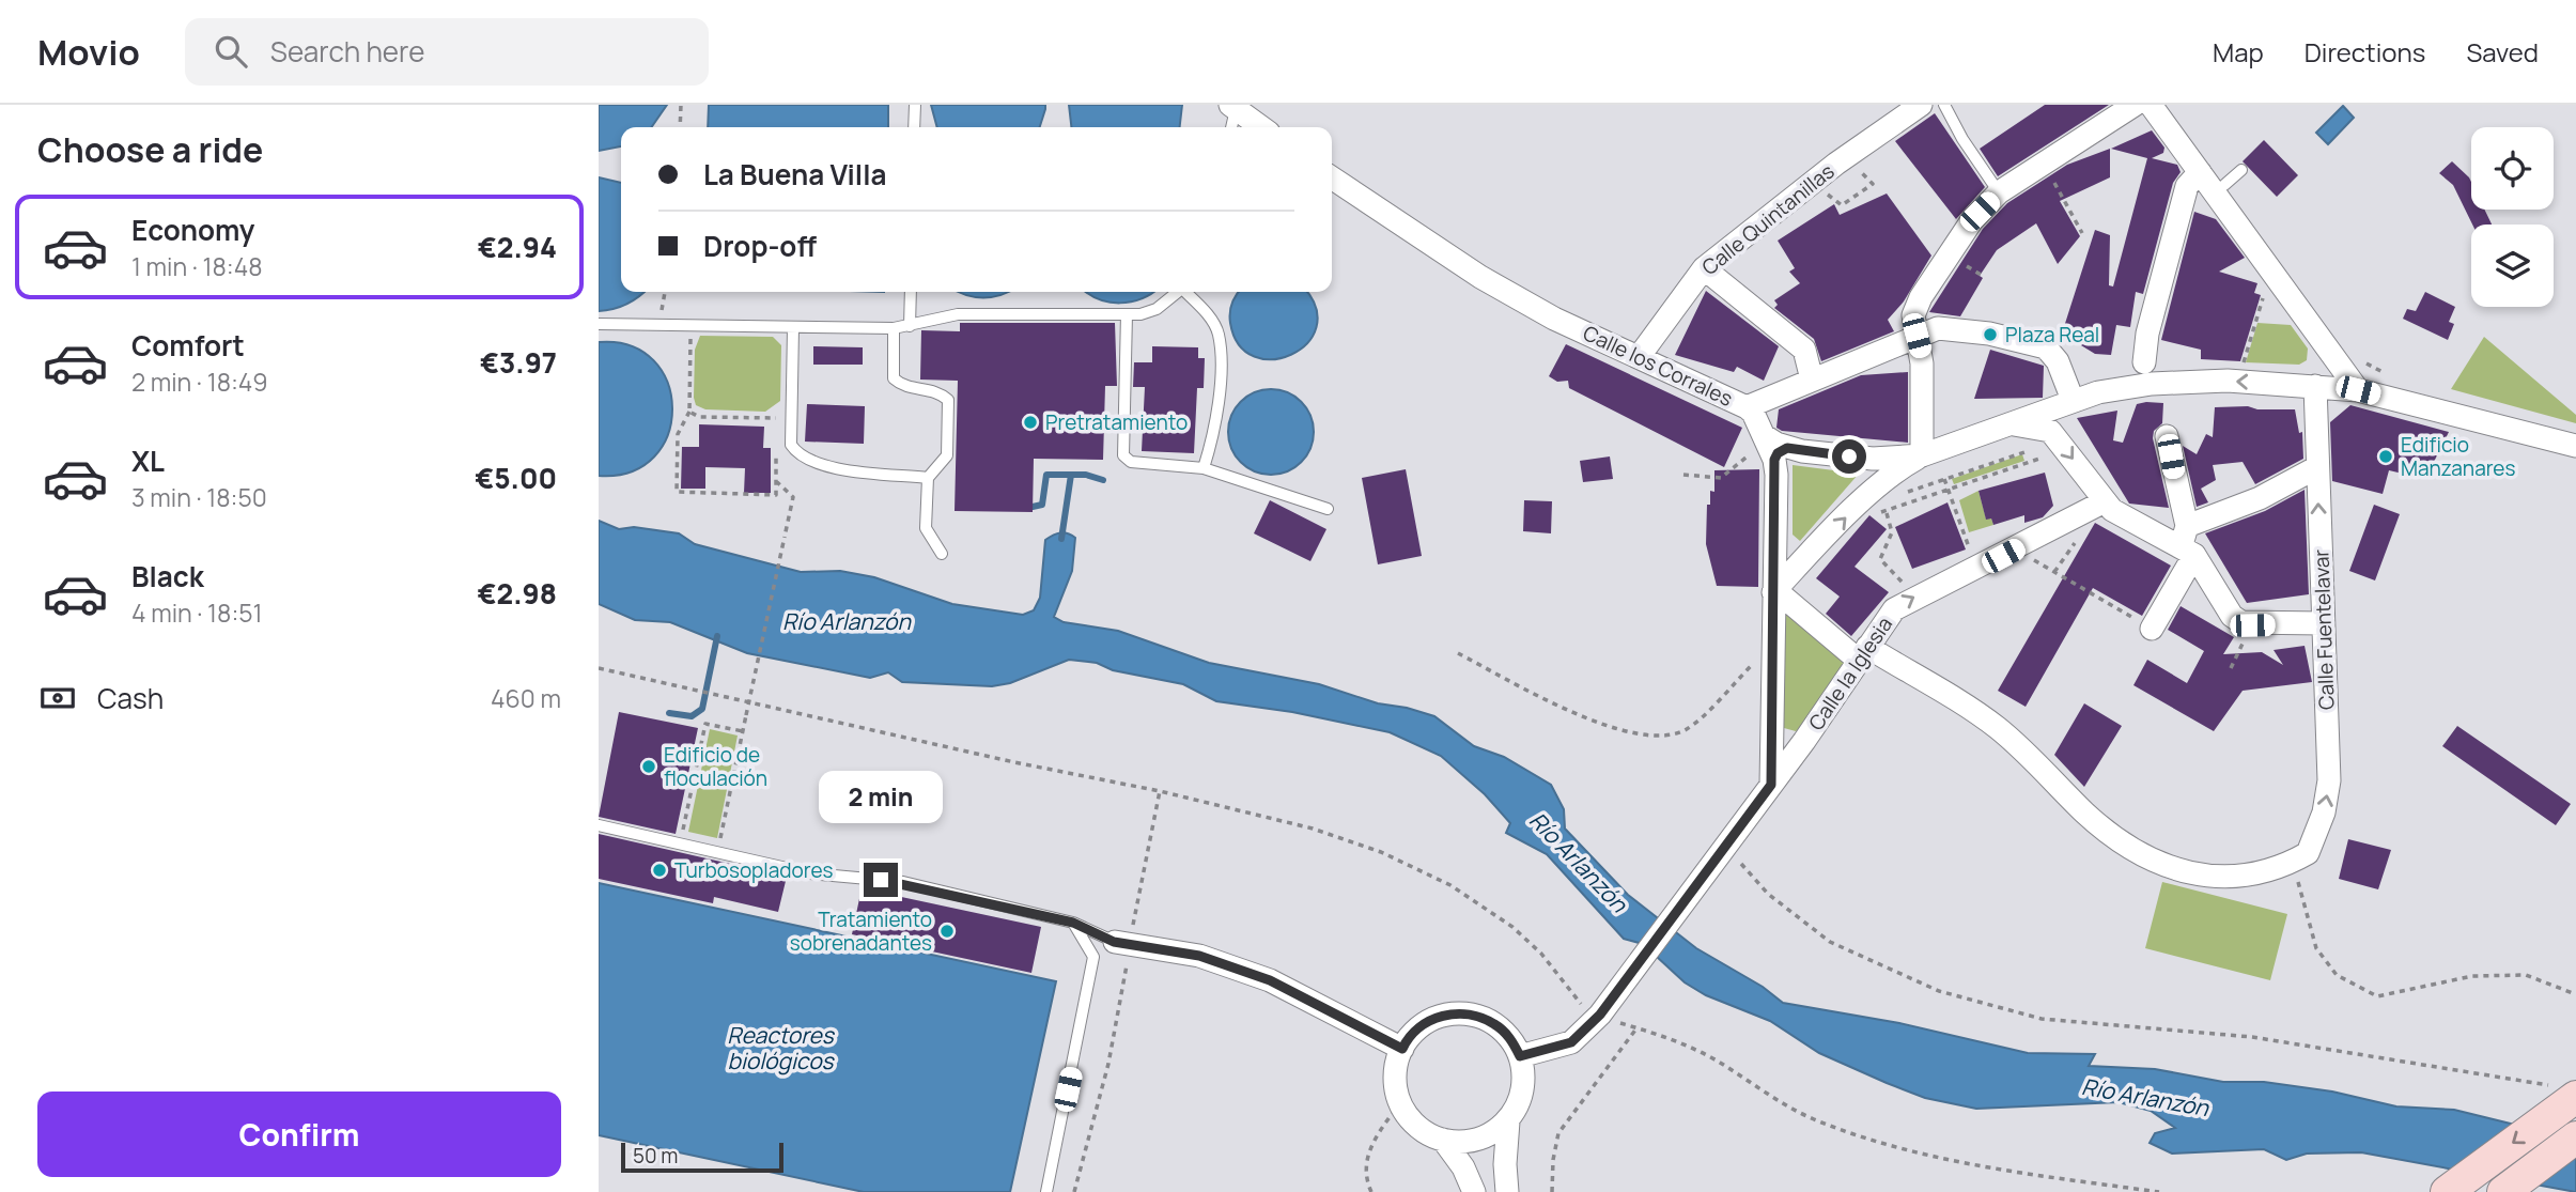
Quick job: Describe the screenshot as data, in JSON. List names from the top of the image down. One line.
{"streets":{"street":["Calle Quintanillas","Calle los Corrales","Calle Fuentelavar","Calle la Iglesia"]},"crossings":[["Calle Quintanillas","Calle los Corrales"]],"water":["Río Arlanzón","Reactores biológicos"],"places":["Plaza Real","Pretratamiento","Edificio Manzanares","Edificio de floculación","Turbosopladores","Tratamiento sobrenadantes"],"scale_bar":"50 m","page":{"header":"Movio","search":"Search here","nav":["Map","Directions","Saved"],"heading":"Choose a ride","banner":["La Buena Villa","Drop-off"],"list":[{"name":"Economy","note":"1 min · 18:48","value":"€2.94"},{"name":"Comfort","note":"2 min · 18:49","value":"€3.97"},{"name":"XL","note":"3 min · 18:50","value":"€5.00"},{"name":"Black","note":"4 min · 18:51","value":"€2.98"}],"pay":["Cash","460 m"],"bubble":"2 min","buttons":"Confirm","scale":"50 m"}}
